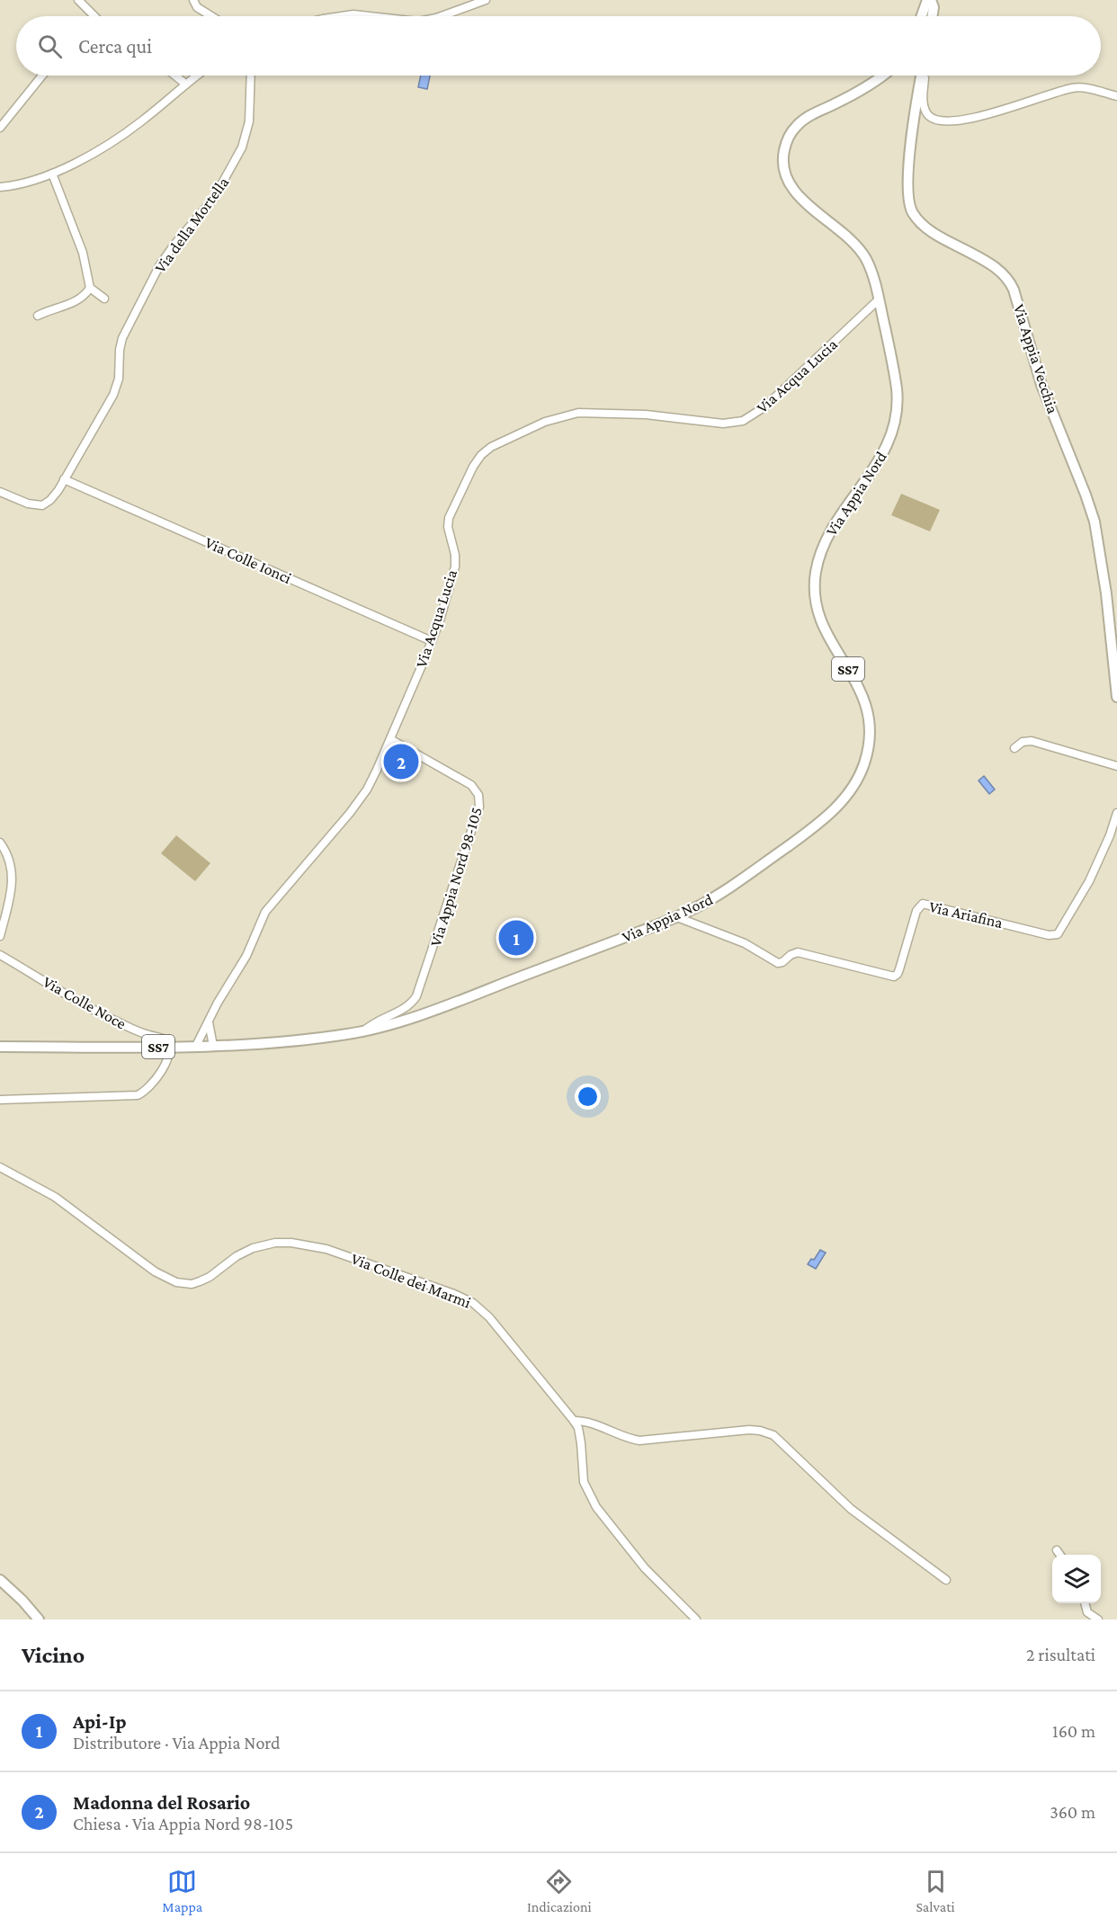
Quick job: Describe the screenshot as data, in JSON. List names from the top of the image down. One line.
{"streets":{"main road":["Via Appia Vecchia","Via Appia Nord","SS7"],"street":["Via della Mortella","Via Acqua Lucia","Via Colle Ionci","Via Appia Nord 98-105","Via Ariafina","Via Colle Noce","Via Colle dei Marmi"]},"crossings":[["Via della Mortella","Via Colle Ionci"],["Via Acqua Lucia","Via Appia Nord"],["Via Acqua Lucia","Via Colle Ionci"],["Via Acqua Lucia","SS7"],["Via Acqua Lucia","Via Appia Nord 98-105"],["Via Appia Nord","SS7"],["Via Appia Nord","Via Appia Nord 98-105"],["Via Appia Nord","Via Ariafina"],["SS7","Via Colle Noce"]],"page":{"search":"Cerca qui","pins":["2","1"],"heading":["Vicino","2 risultati"],"list":[{"mark":"1","name":"Api-Ip","note":"Distributore · Via Appia Nord","value":"160 m"},{"mark":"2","name":"Madonna del Rosario","note":"Chiesa · Via Appia Nord 98-105","value":"360 m"}],"nav":["Mappa","Indicazioni","Salvati"]}}
